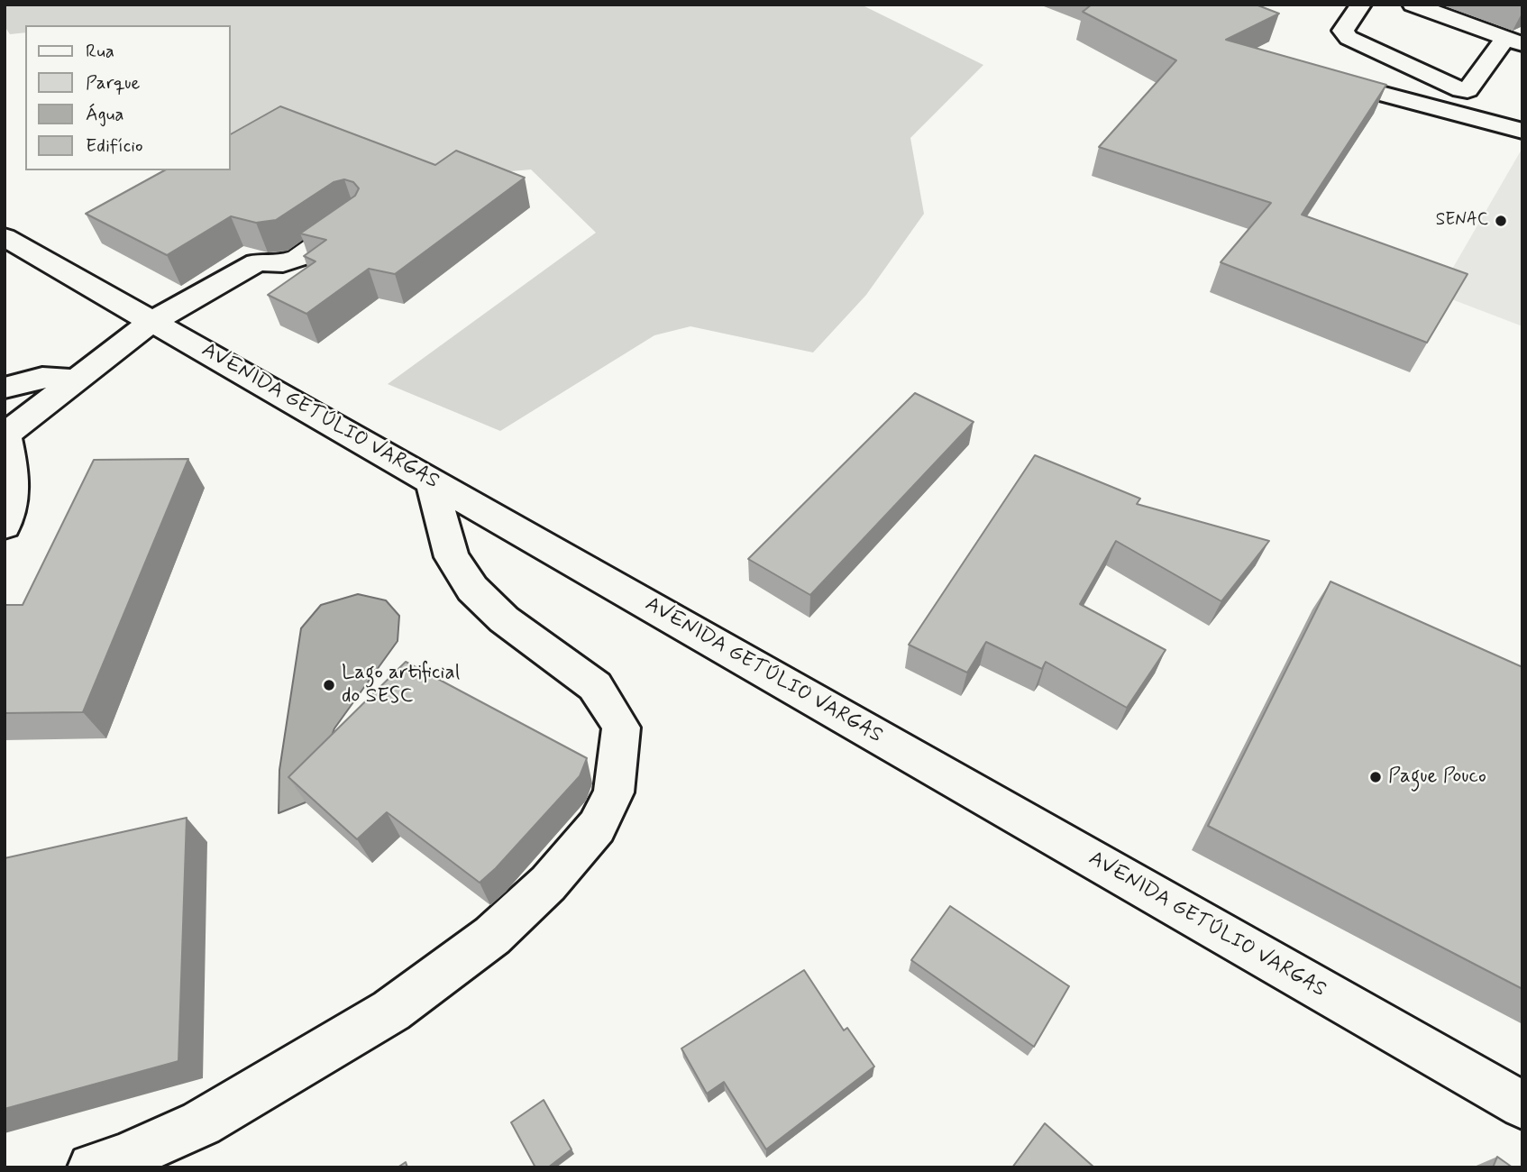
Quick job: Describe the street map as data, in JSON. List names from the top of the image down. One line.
{"streets":{"street":["AVENIDA GETÚLIO VARGAS"]},"places":["SENAC","Lago artificial do SESC","Pague Pouco"],"legend":["Rua","Parque","Água","Edifício"]}
